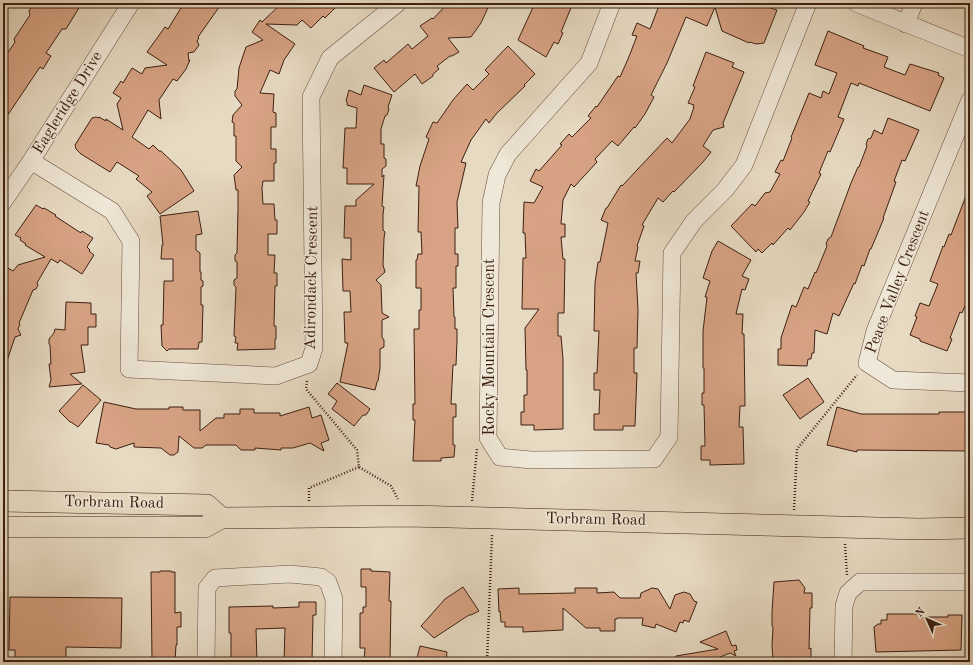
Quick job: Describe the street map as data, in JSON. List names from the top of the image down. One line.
{"streets":{"main road":["Torbram Road"],"street":["Eagleridge Drive","Adirondack Crescent","Peace Valley Crescent","Rocky Mountain Crescent"]},"crossings":[["Eagleridge Drive","Adirondack Crescent"]],"north":"top left"}
